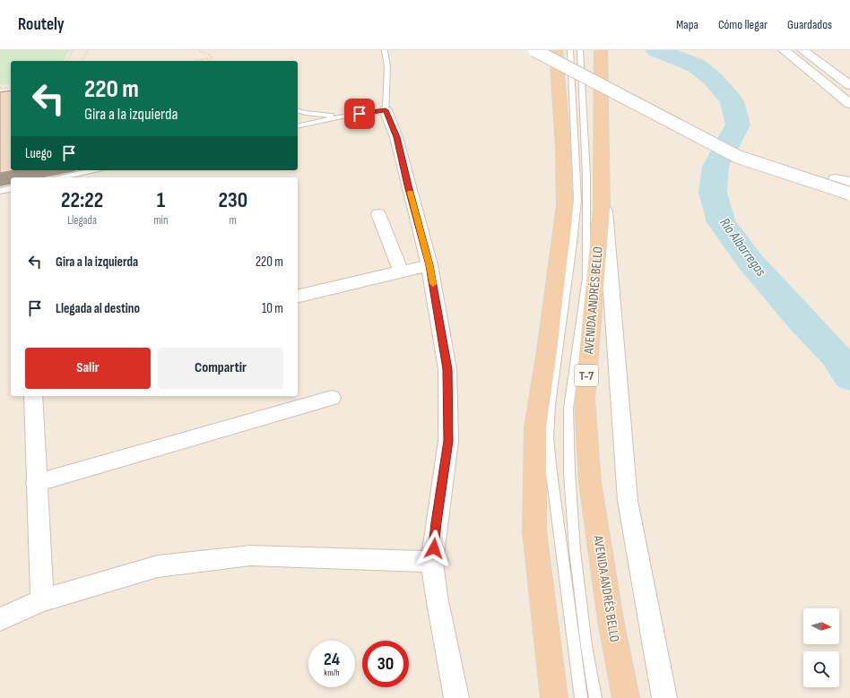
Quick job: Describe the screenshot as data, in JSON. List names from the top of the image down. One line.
{"streets":{"highway":["AVENIDA ANDRÉS BELLO","T-7"]},"water":["Río Albarregas"],"north":"right","page":{"header":"Routely","nav":["Mapa","Cómo llegar","Guardados"],"turn":["220 m","Gira a la izquierda"],"then":"Luego","eta":["22:22","Llegada","1","min","230","m"],"list":[{"name":"Gira a la izquierda","value":"220 m"},{"name":"Llegada al destino","value":"10 m"}],"buttons":["Salir","Compartir"],"speed":"24 km/h","limit":"30"}}
